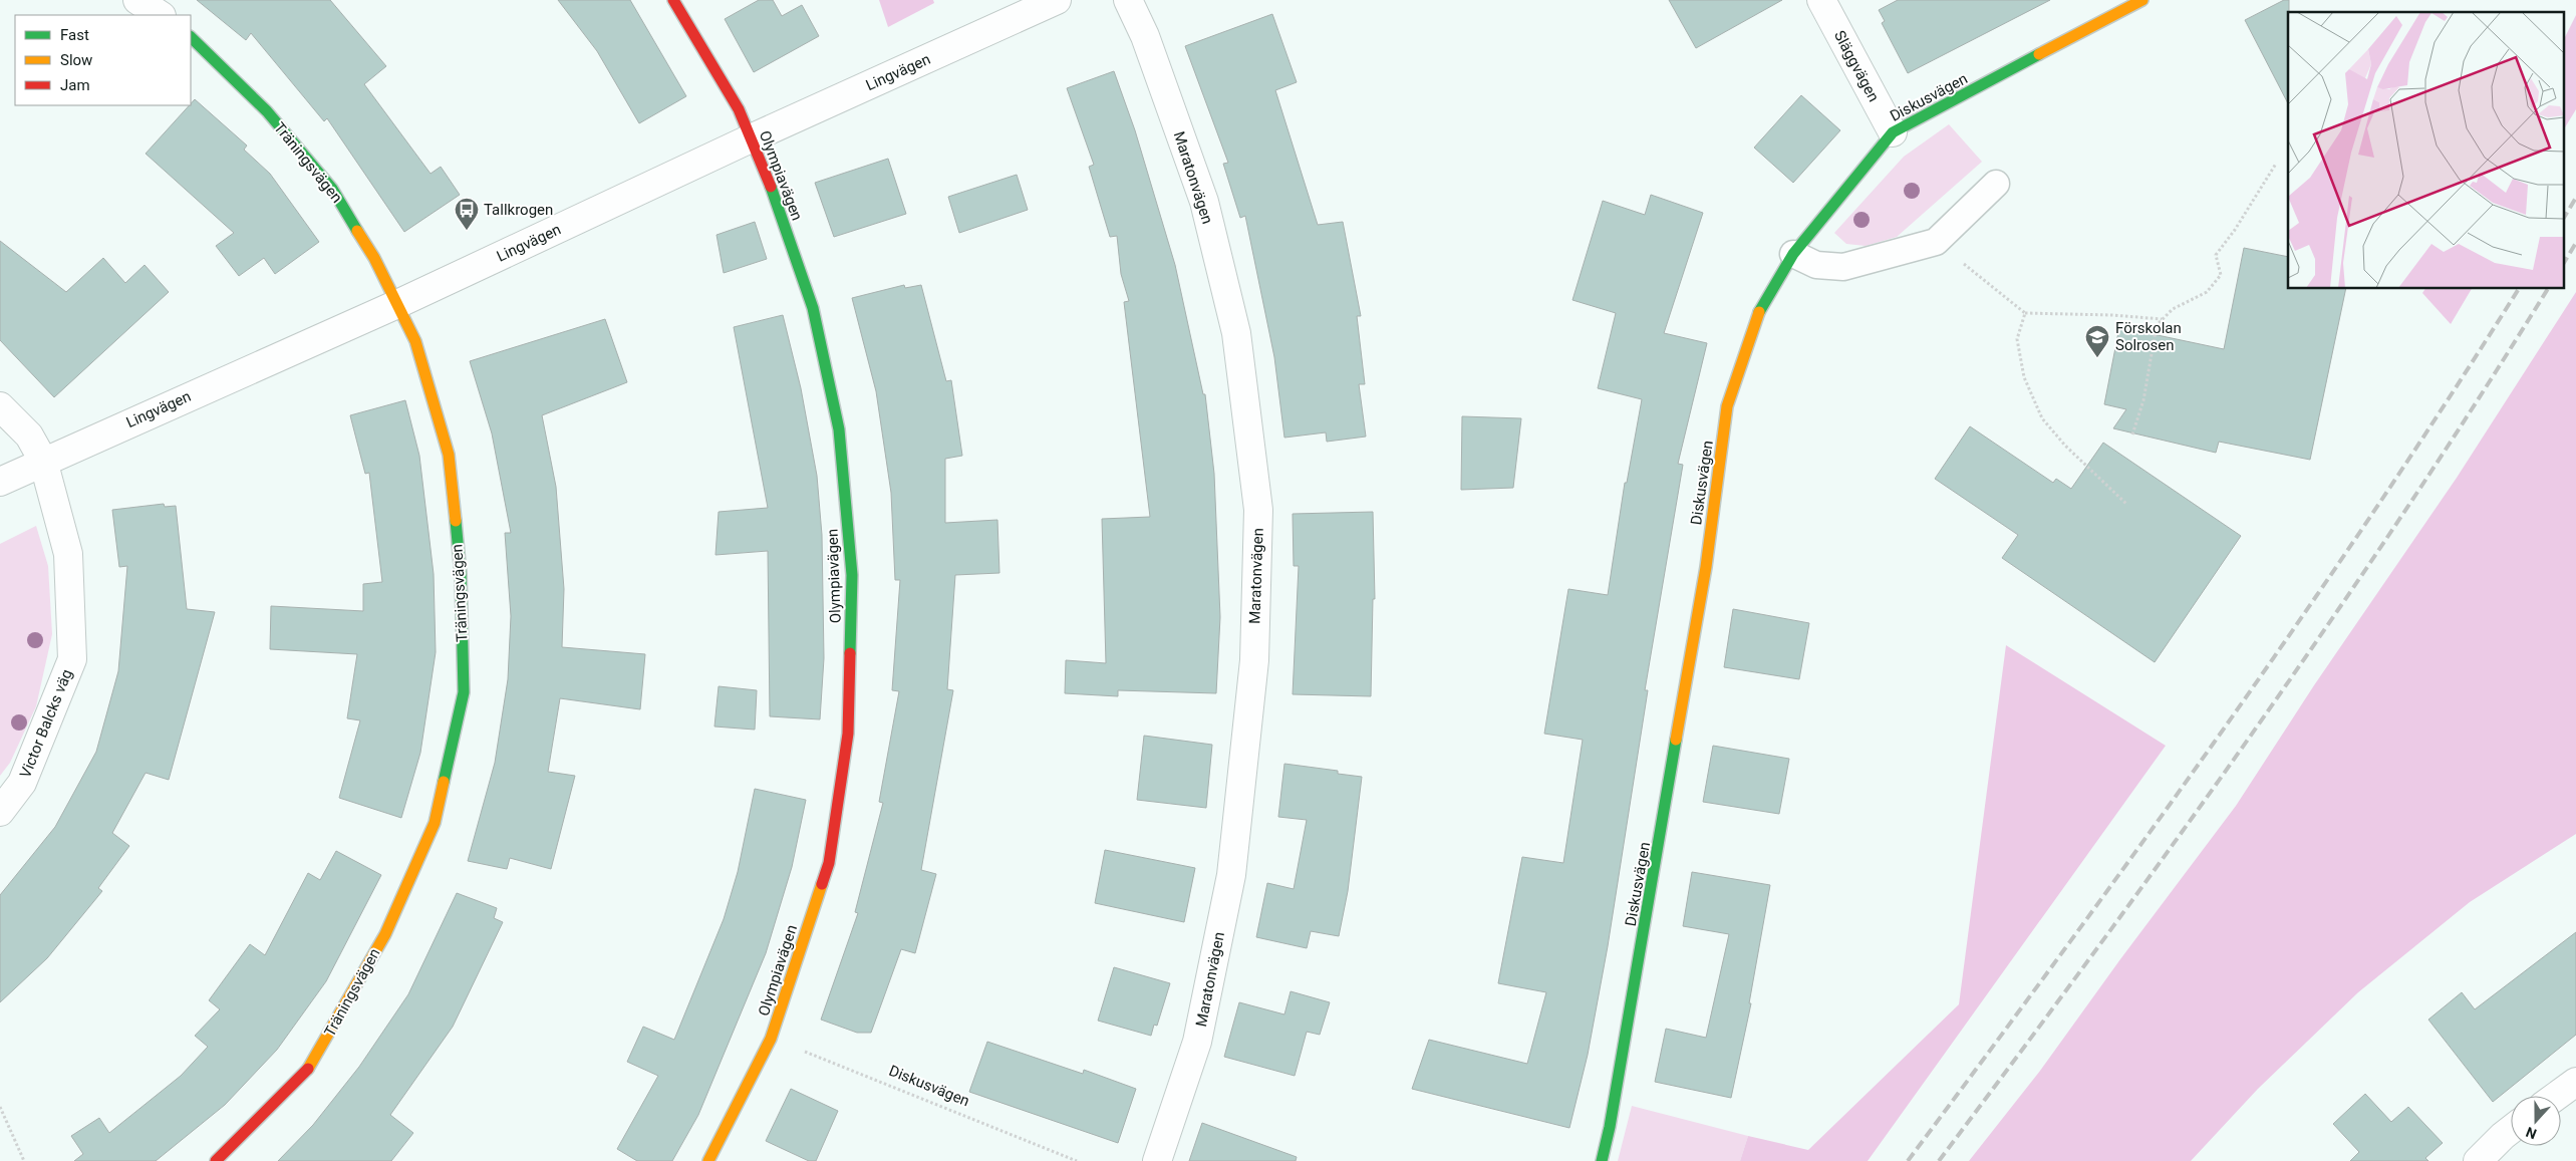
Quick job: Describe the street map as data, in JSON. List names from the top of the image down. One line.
{"streets":{"street":["Släggvägen","Lingvägen","Diskusvägen","Träningsvägen","Olympiavägen","Maratonvägen","Victor Balcks väg"]},"crossings":[["Släggvägen","Diskusvägen"],["Lingvägen","Träningsvägen"],["Lingvägen","Olympiavägen"],["Lingvägen","Victor Balcks väg"],["Diskusvägen","Olympiavägen"]],"places":{"bus stop":["Tallkrogen"],"school or university":["Förskolan Solrosen"]},"legend":["Fast","Slow","Jam"],"north":"bottom"}
